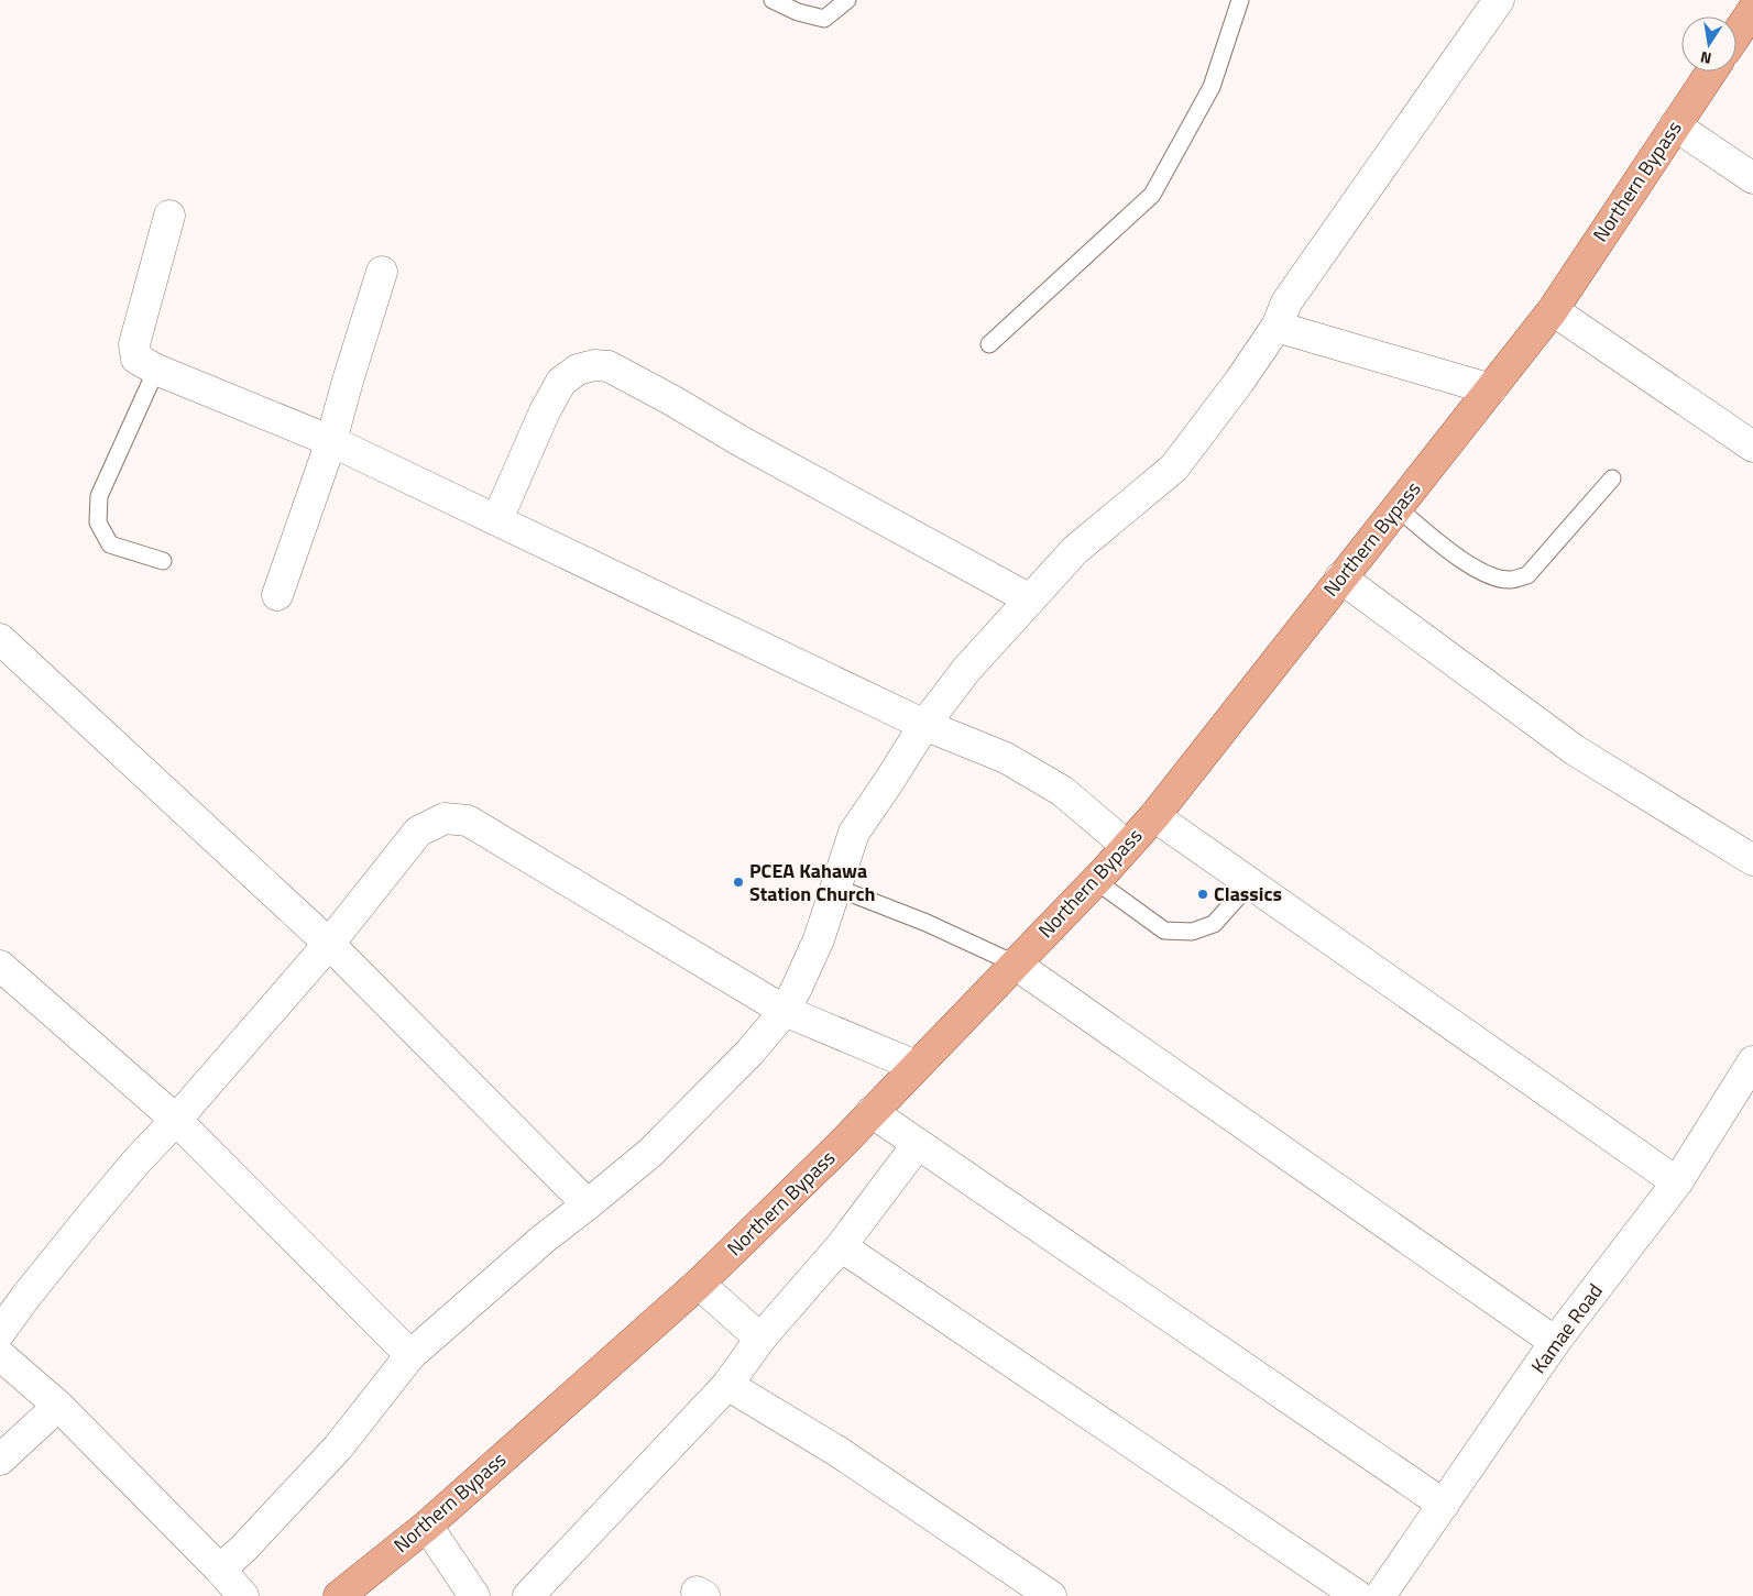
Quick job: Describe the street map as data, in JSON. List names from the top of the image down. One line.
{"streets":{"main road":["Northern Bypass"],"street":["Kamae Road"]},"places":["PCEA Kahawa Station Church","Classics"],"north":"bottom"}
